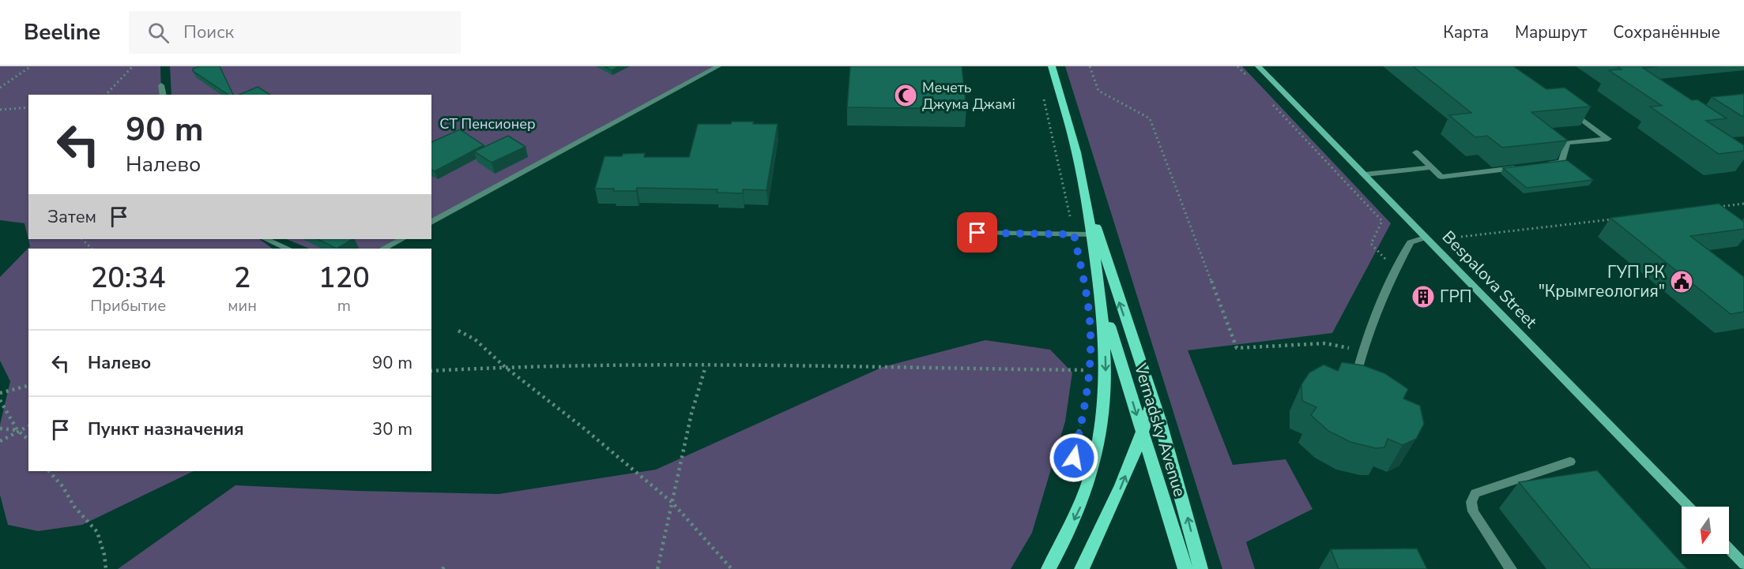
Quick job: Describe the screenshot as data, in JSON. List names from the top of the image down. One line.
{"streets":{"main road":["Bespalova Street","Vernadsky Avenue"]},"parks":["СТ Пенсионер"],"places":{"mosque":["Мечеть Джума Джамі"],"public building":["ГУП РК \"Крымгеология\""],"building":["ГРП"]},"north":"bottom","page":{"header":"Beeline","search":"Поиск","nav":["Карта","Маршрут","Сохранённые"],"turn":["90 m","Налево"],"then":"Затем","eta":["20:34","Прибытие","2","мин","120","m"],"list":[{"name":"Налево","value":"90 m"},{"name":"Пункт назначения","value":"30 m"}]}}
